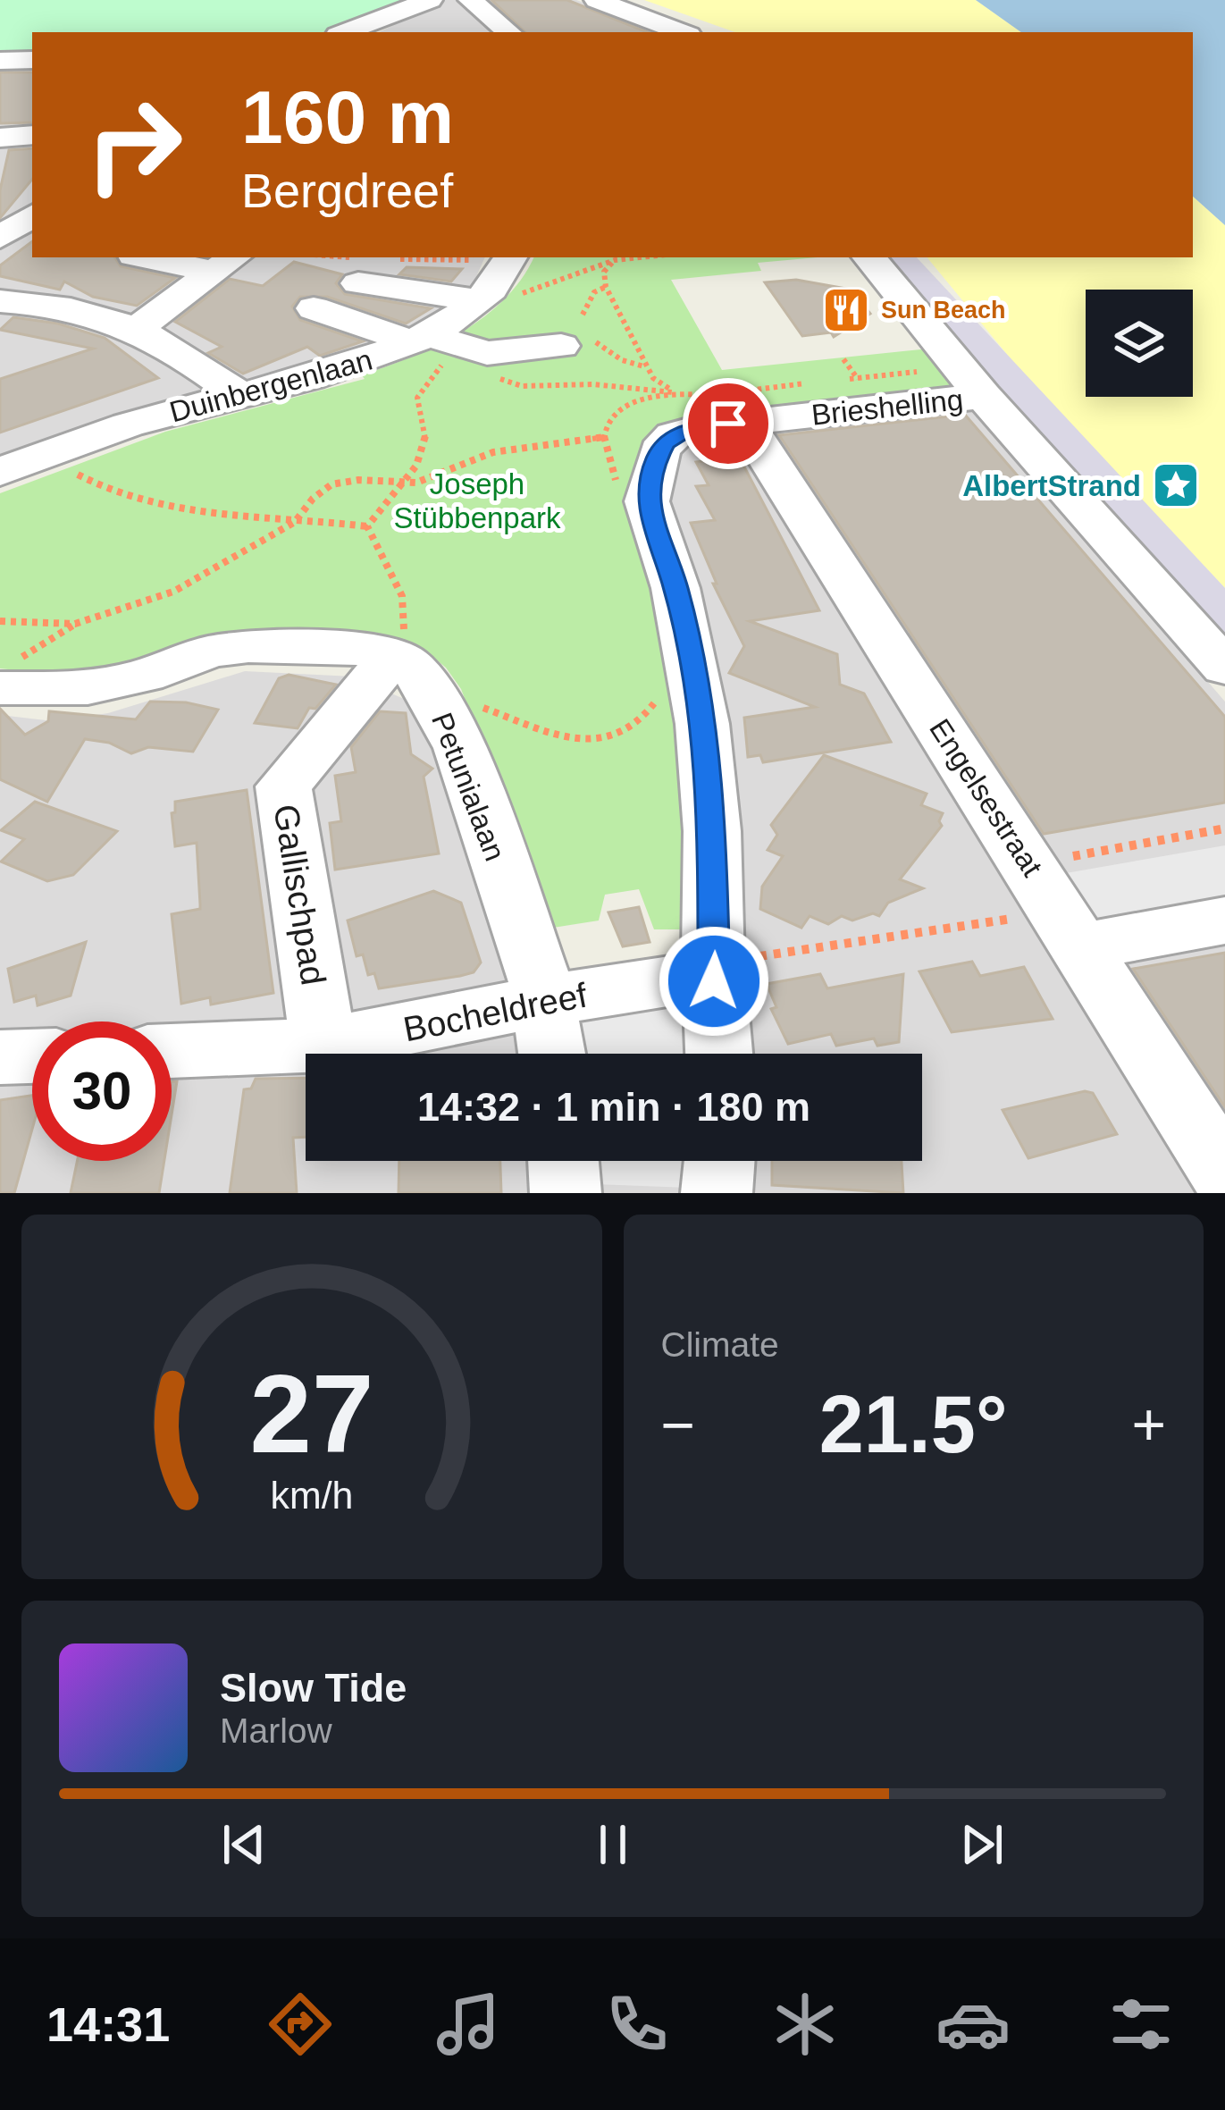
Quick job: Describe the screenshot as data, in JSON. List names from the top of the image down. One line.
{"streets":{"street":["Duinbergenlaan","Brieshelling","Petunialaan","Engelsestraat","Gallischpad","Bocheldreef"]},"crossings":[["Brieshelling","Engelsestraat"],["Brieshelling","Bocheldreef"],["Petunialaan","Gallischpad"],["Petunialaan","Bocheldreef"],["Gallischpad","Bocheldreef"]],"parks":["Joseph Stübbenpark"],"places":{"restaurant":["Sun Beach"],"place":["AlbertStrand"]},"page":{"turn":["160 m","Bergdreef"],"limit":"30","trip":"14:32 · 1 min · 180 m","tile":"Climate","heat":["−","21.5°","+"],"song":["Slow Tide","Marlow"],"tabs":"14:31","gauge":["27","km/h"]}}
